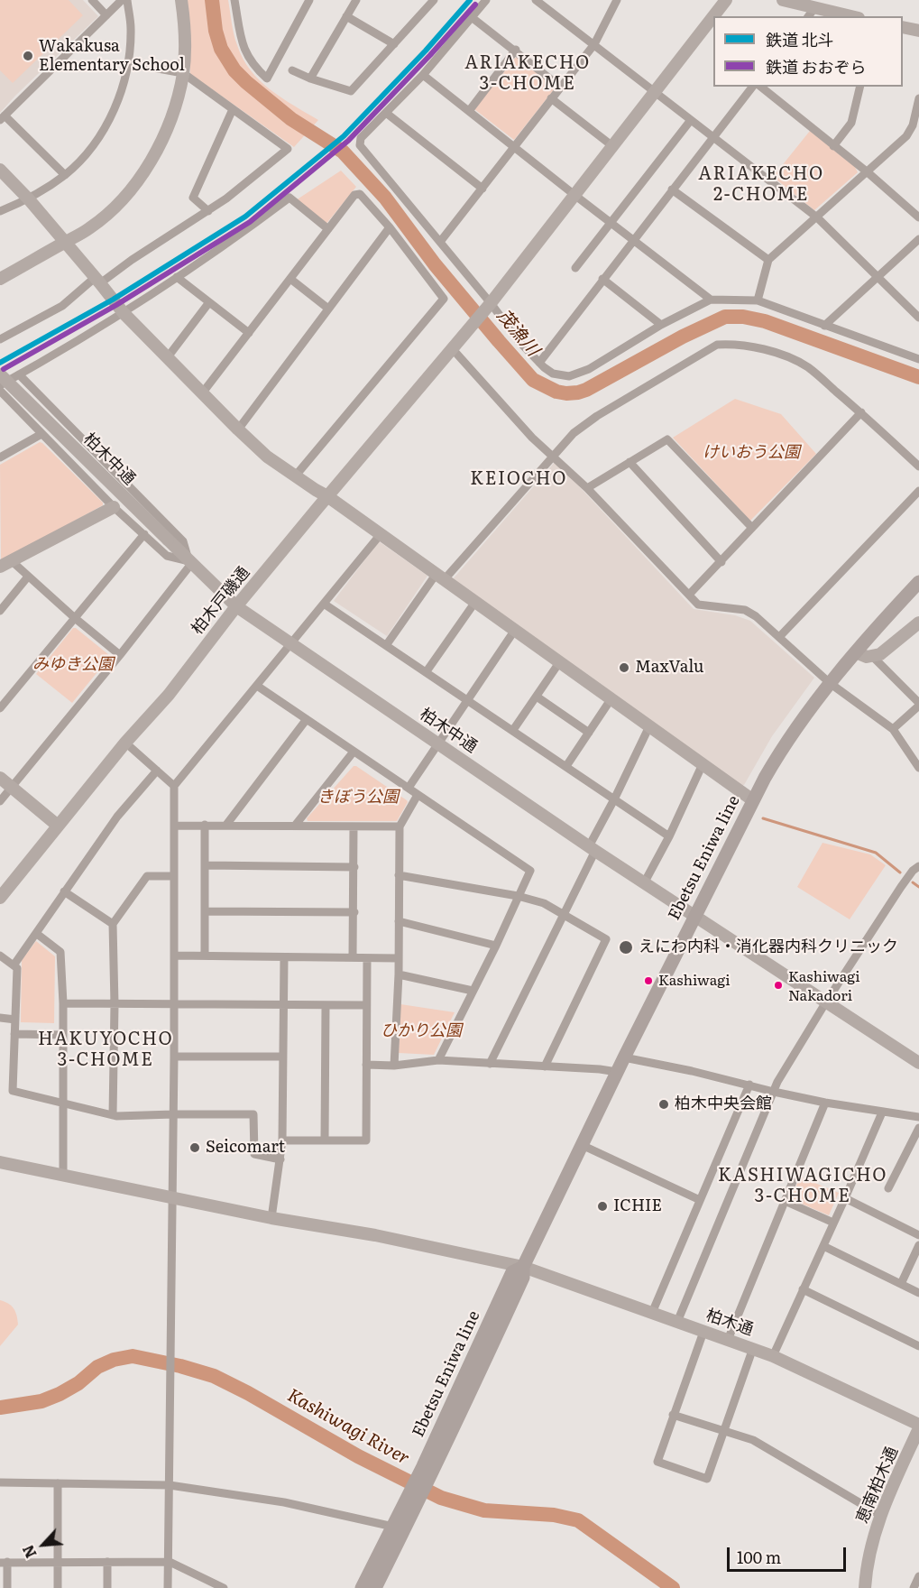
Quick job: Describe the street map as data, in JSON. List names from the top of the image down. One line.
{"streets":{"main road":["Ebetsu Eniwa line"],"street":["柏木中通","柏木戸磯通","柏木通","恵南柏木通"]},"crossings":[["柏木中通","柏木戸磯通"],["柏木中通","Ebetsu Eniwa line"],["Ebetsu Eniwa line","柏木通"],["柏木通","恵南柏木通"]],"districts":["ARIAKECHO 3-CHOME","ARIAKECHO 2-CHOME","KEIOCHO","HAKUYOCHO 3-CHOME","KASHIWAGICHO 3-CHOME"],"water":["茂漁川","Kashiwagi River"],"parks":["けいおう公園","みゆき公園","きぼう公園","ひかり公園"],"places":["Wakakusa Elementary School","MaxValu","えにわ内科・消化器内科クリニック","Kashiwagi","Kashiwagi Nakadori","柏木中央会館","Seicomart","ICHIE"],"lines":["rail line 北斗","rail line おおぞら"],"legend":["鉄道 北斗","鉄道 おおぞら"],"scale_bar":"100 m","north":"bottom left"}
